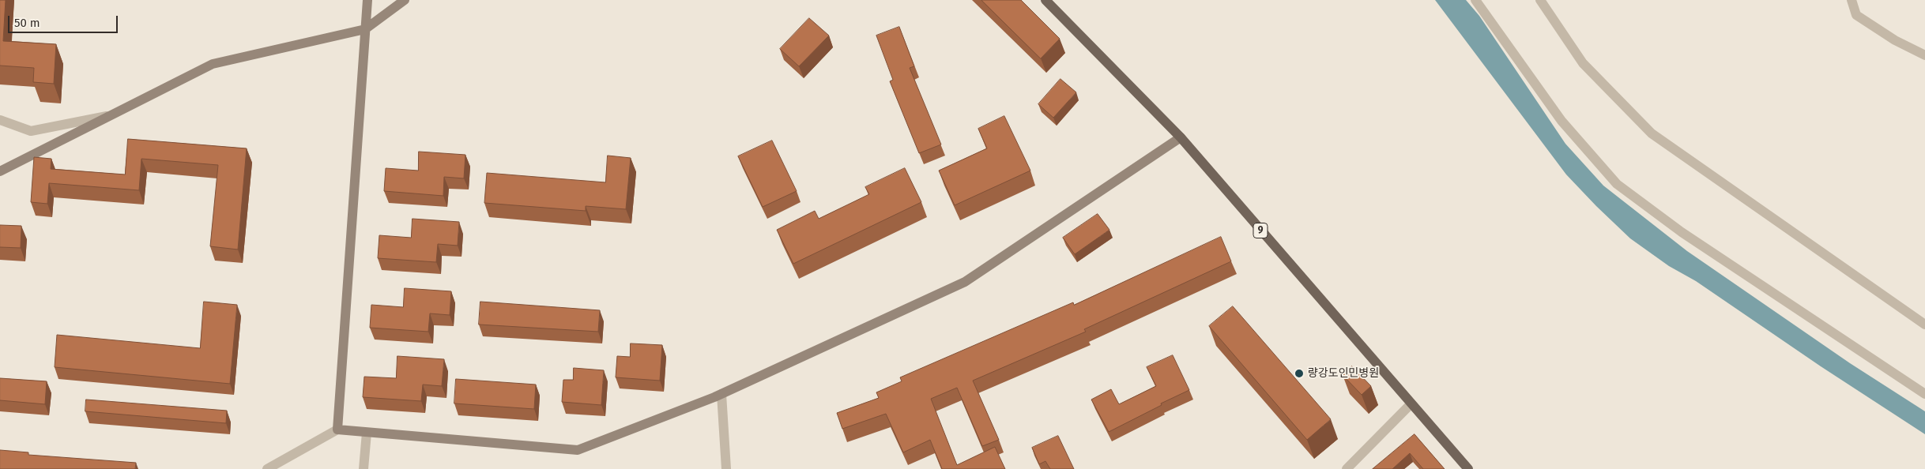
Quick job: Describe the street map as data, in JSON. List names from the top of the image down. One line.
{"streets":{"main road":["9"]},"places":["량강도인민병원"],"scale_bar":"50 m"}
